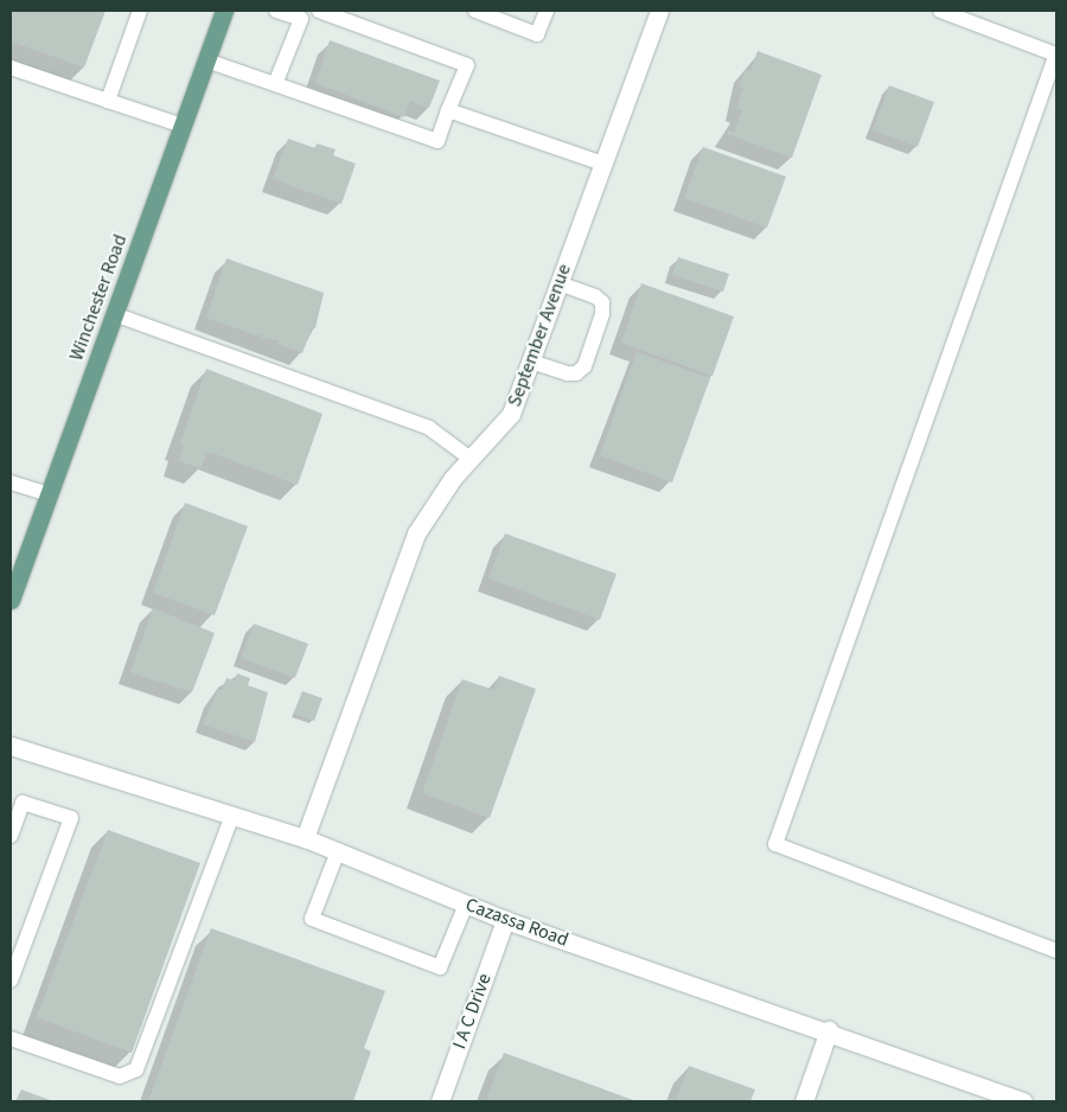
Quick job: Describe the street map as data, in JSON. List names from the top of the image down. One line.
{"streets":{"main road":["Winchester Road"],"street":["September Avenue","Cazassa Road","I A C Drive"]},"crossings":[["September Avenue","Cazassa Road"],["Cazassa Road","I A C Drive"]]}
